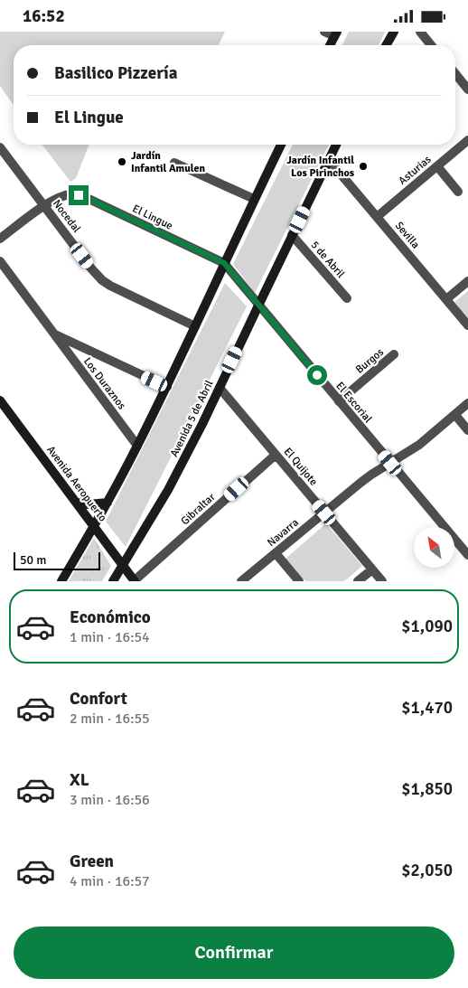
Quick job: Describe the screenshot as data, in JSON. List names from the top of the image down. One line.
{"streets":{"main road":["Avenida 5 de Abril","Avenida Aeropuerto"],"street":["Asturias","Nocedal","El Lingue","Sevilla","5 de Abril","Burgos","Los Duraznos","El Escorial","El Quijote","Gibraltar","Navarra"]},"crossings":[["Asturias","Sevilla"],["Nocedal","El Lingue"],["El Lingue","El Escorial"],["Sevilla","Avenida 5 de Abril"],["5 de Abril","Avenida 5 de Abril"],["Burgos","El Escorial"],["El Escorial","Avenida 5 de Abril"],["El Escorial","Navarra"],["Avenida 5 de Abril","El Quijote"],["Avenida 5 de Abril","Avenida Aeropuerto"],["El Quijote","Gibraltar"],["El Quijote","Navarra"],["Avenida Aeropuerto","Gibraltar"]],"places":["Jardín Infantil Amulen","Jardín Infantil Los Pirinchos"],"scale_bar":"50 m","north":"top left","page":{"status":"16:52","banner":["Basilico Pizzería","El Lingue"],"scale":"50 m","list":[{"name":"Económico","note":"1 min · 16:54","value":"$1,090"},{"name":"Confort","note":"2 min · 16:55","value":"$1,470"},{"name":"XL","note":"3 min · 16:56","value":"$1,850"},{"name":"Green","note":"4 min · 16:57","value":"$2,050"}],"buttons":"Confirmar"}}
